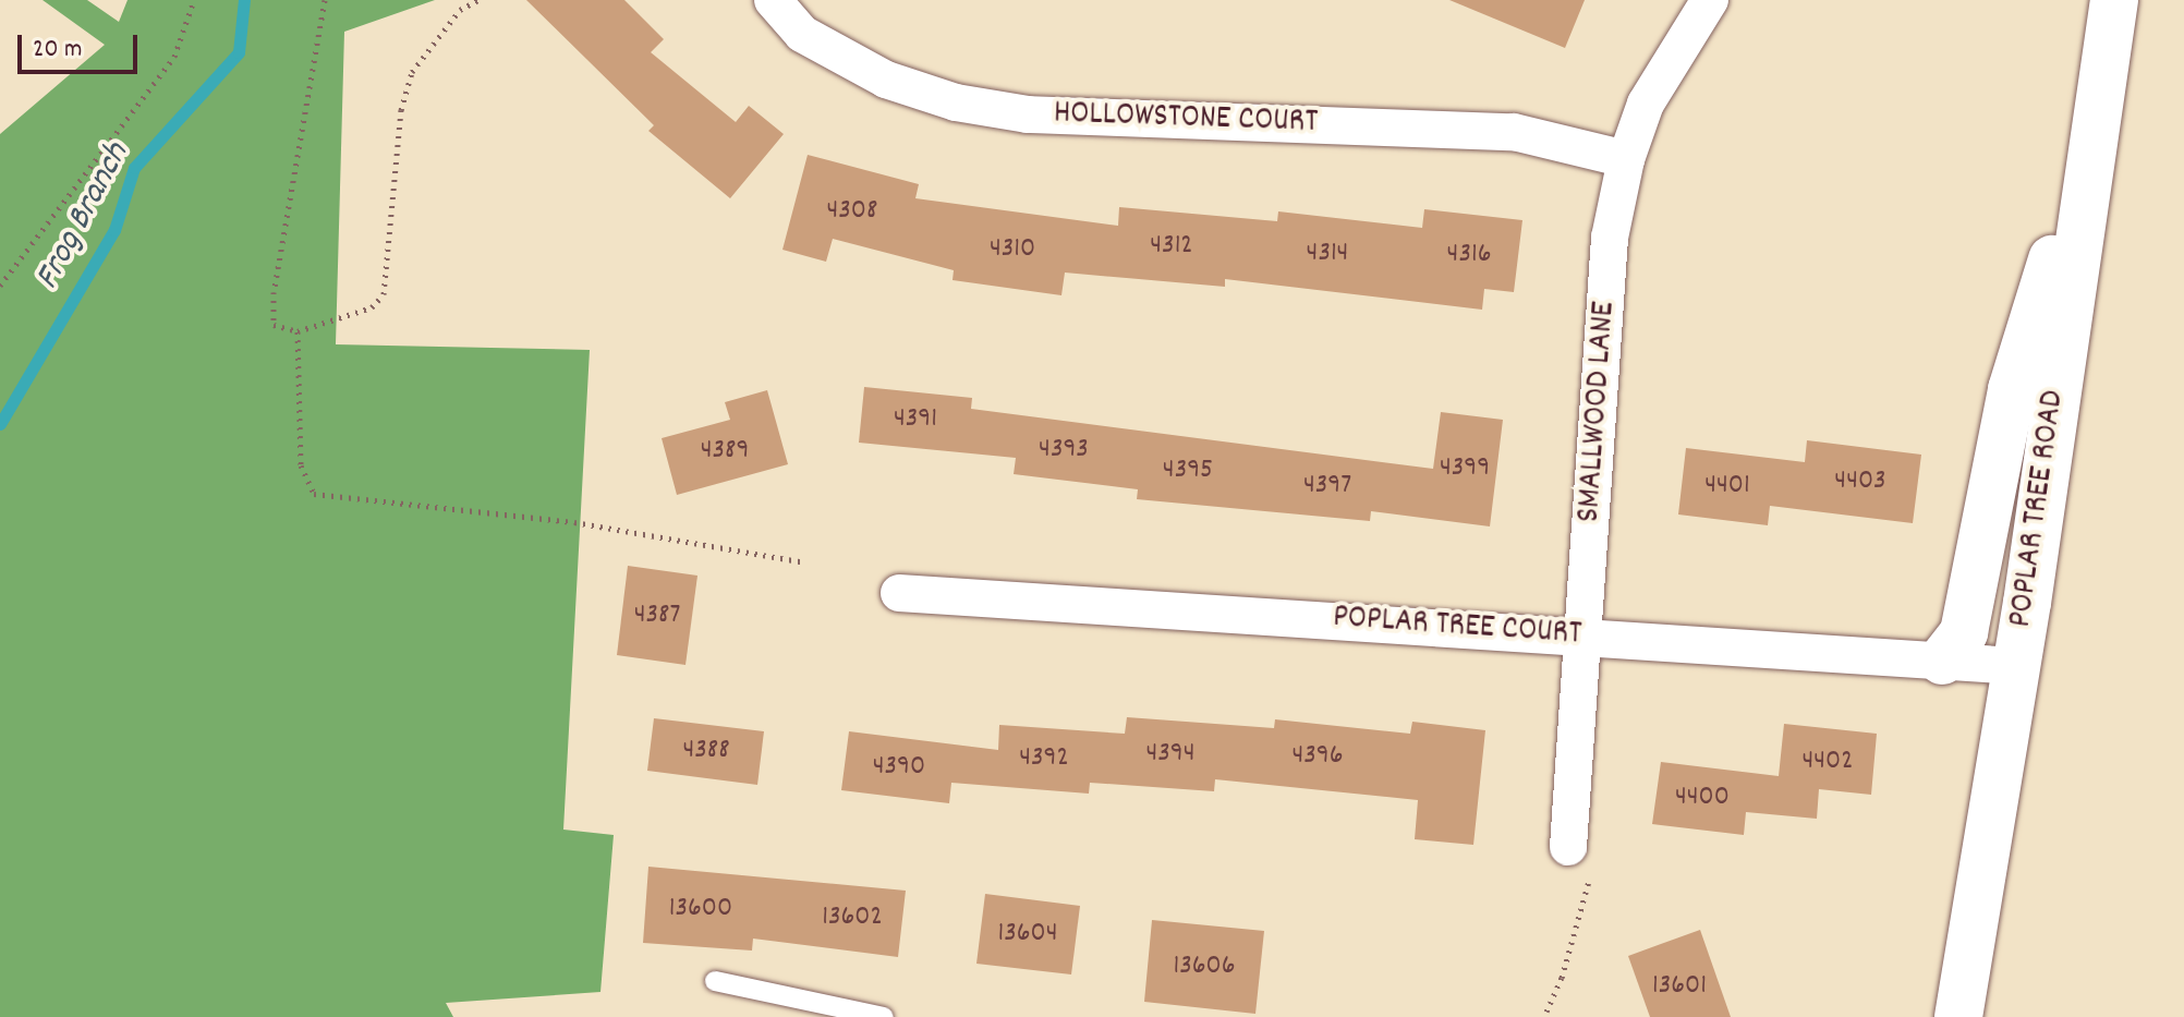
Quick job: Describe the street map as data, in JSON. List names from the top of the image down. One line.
{"streets":{"main road":["POPLAR TREE ROAD"],"street":["HOLLOWSTONE COURT","SMALLWOOD LANE","POPLAR TREE COURT"]},"crossings":[["HOLLOWSTONE COURT","SMALLWOOD LANE"],["SMALLWOOD LANE","POPLAR TREE COURT"],["POPLAR TREE ROAD","POPLAR TREE COURT"]],"water":["Frog Branch"],"house_numbers":["4308","4312","4310","4314","4316","4391","4393","4389","4399","4395","4403","4397","4401","4387","4388","4394","4396","4392","4402","4390","4400","13600","13602","13604","13606","13601"],"scale_bar":"20 m"}
